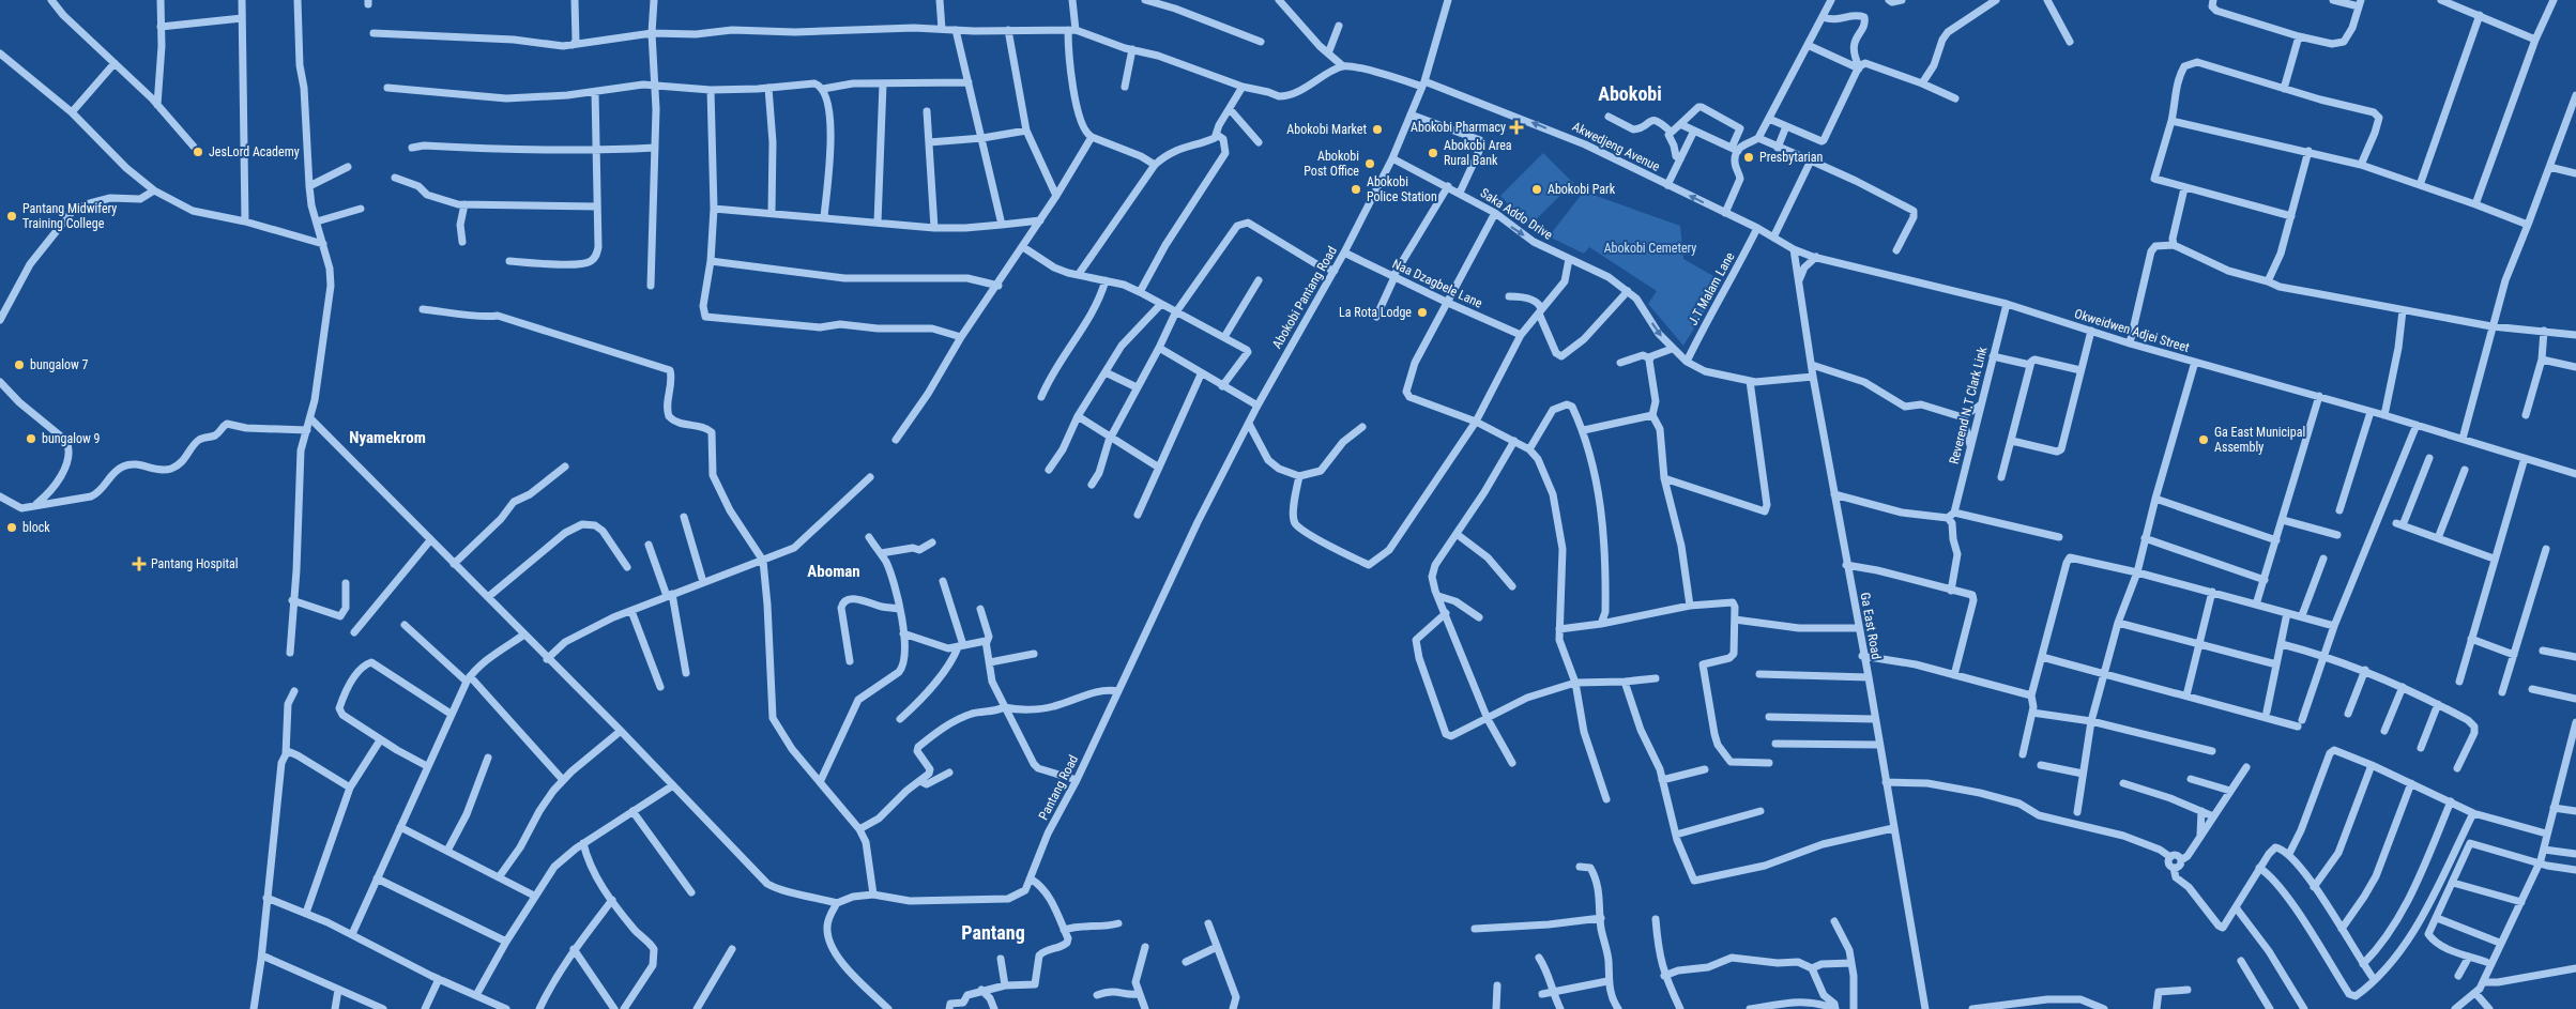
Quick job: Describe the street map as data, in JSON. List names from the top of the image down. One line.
{"streets":{"street":["Akwedjeng Avenue","Saka Addo Drive","Naa Dzagbele Lane","J.T Malam Lane","Abokobi Pantang Road","Okweidwen Adjei Street","Reverend N.T Clark Link","Ga East Road","Pantang Road"]},"crossings":[["Akwedjeng Avenue","J.T Malam Lane"],["Akwedjeng Avenue","Abokobi Pantang Road"],["Akwedjeng Avenue","Okweidwen Adjei Street"],["Akwedjeng Avenue","Ga East Road"],["Saka Addo Drive","J.T Malam Lane"],["Saka Addo Drive","Abokobi Pantang Road"],["Saka Addo Drive","Ga East Road"],["Naa Dzagbele Lane","Abokobi Pantang Road"],["Abokobi Pantang Road","Pantang Road"],["Okweidwen Adjei Street","Reverend N.T Clark Link"],["Okweidwen Adjei Street","Ga East Road"]],"one_way":["Akwedjeng Avenue"],"districts":["Abokobi","Nyamekrom","Aboman","Pantang"],"parks":["Abokobi Cemetery"],"places":{"health":["Abokobi Pharmacy","Pantang Hospital"],"other":["Abokobi Market","JesLord Academy","Abokobi Area Rural Bank","Presbytarian","Abokobi Post Office","Abokobi Police Station","Abokobi Park","Pantang Midwifery Training College","La Rota Lodge","bungalow 7","bungalow 9","Ga East Municipal Assembly","block"]}}
